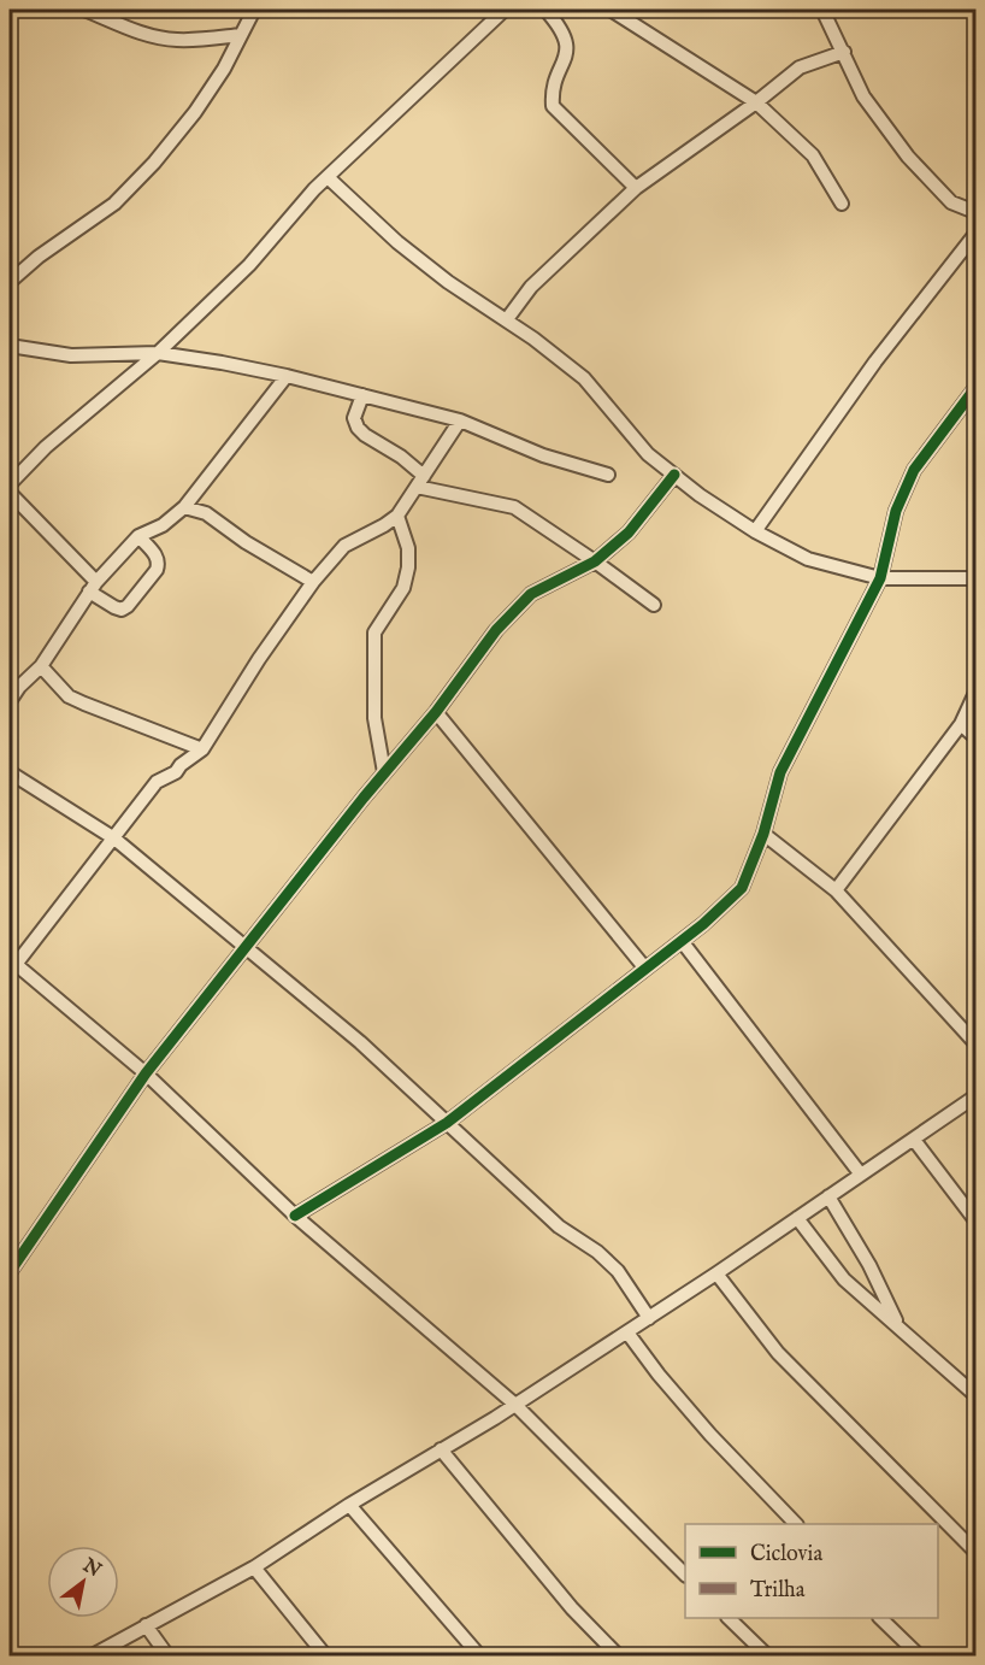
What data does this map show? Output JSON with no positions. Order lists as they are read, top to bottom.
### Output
{
  "legend": ["Ciclovia", "Trilha"],
  "north": "top right"
}
